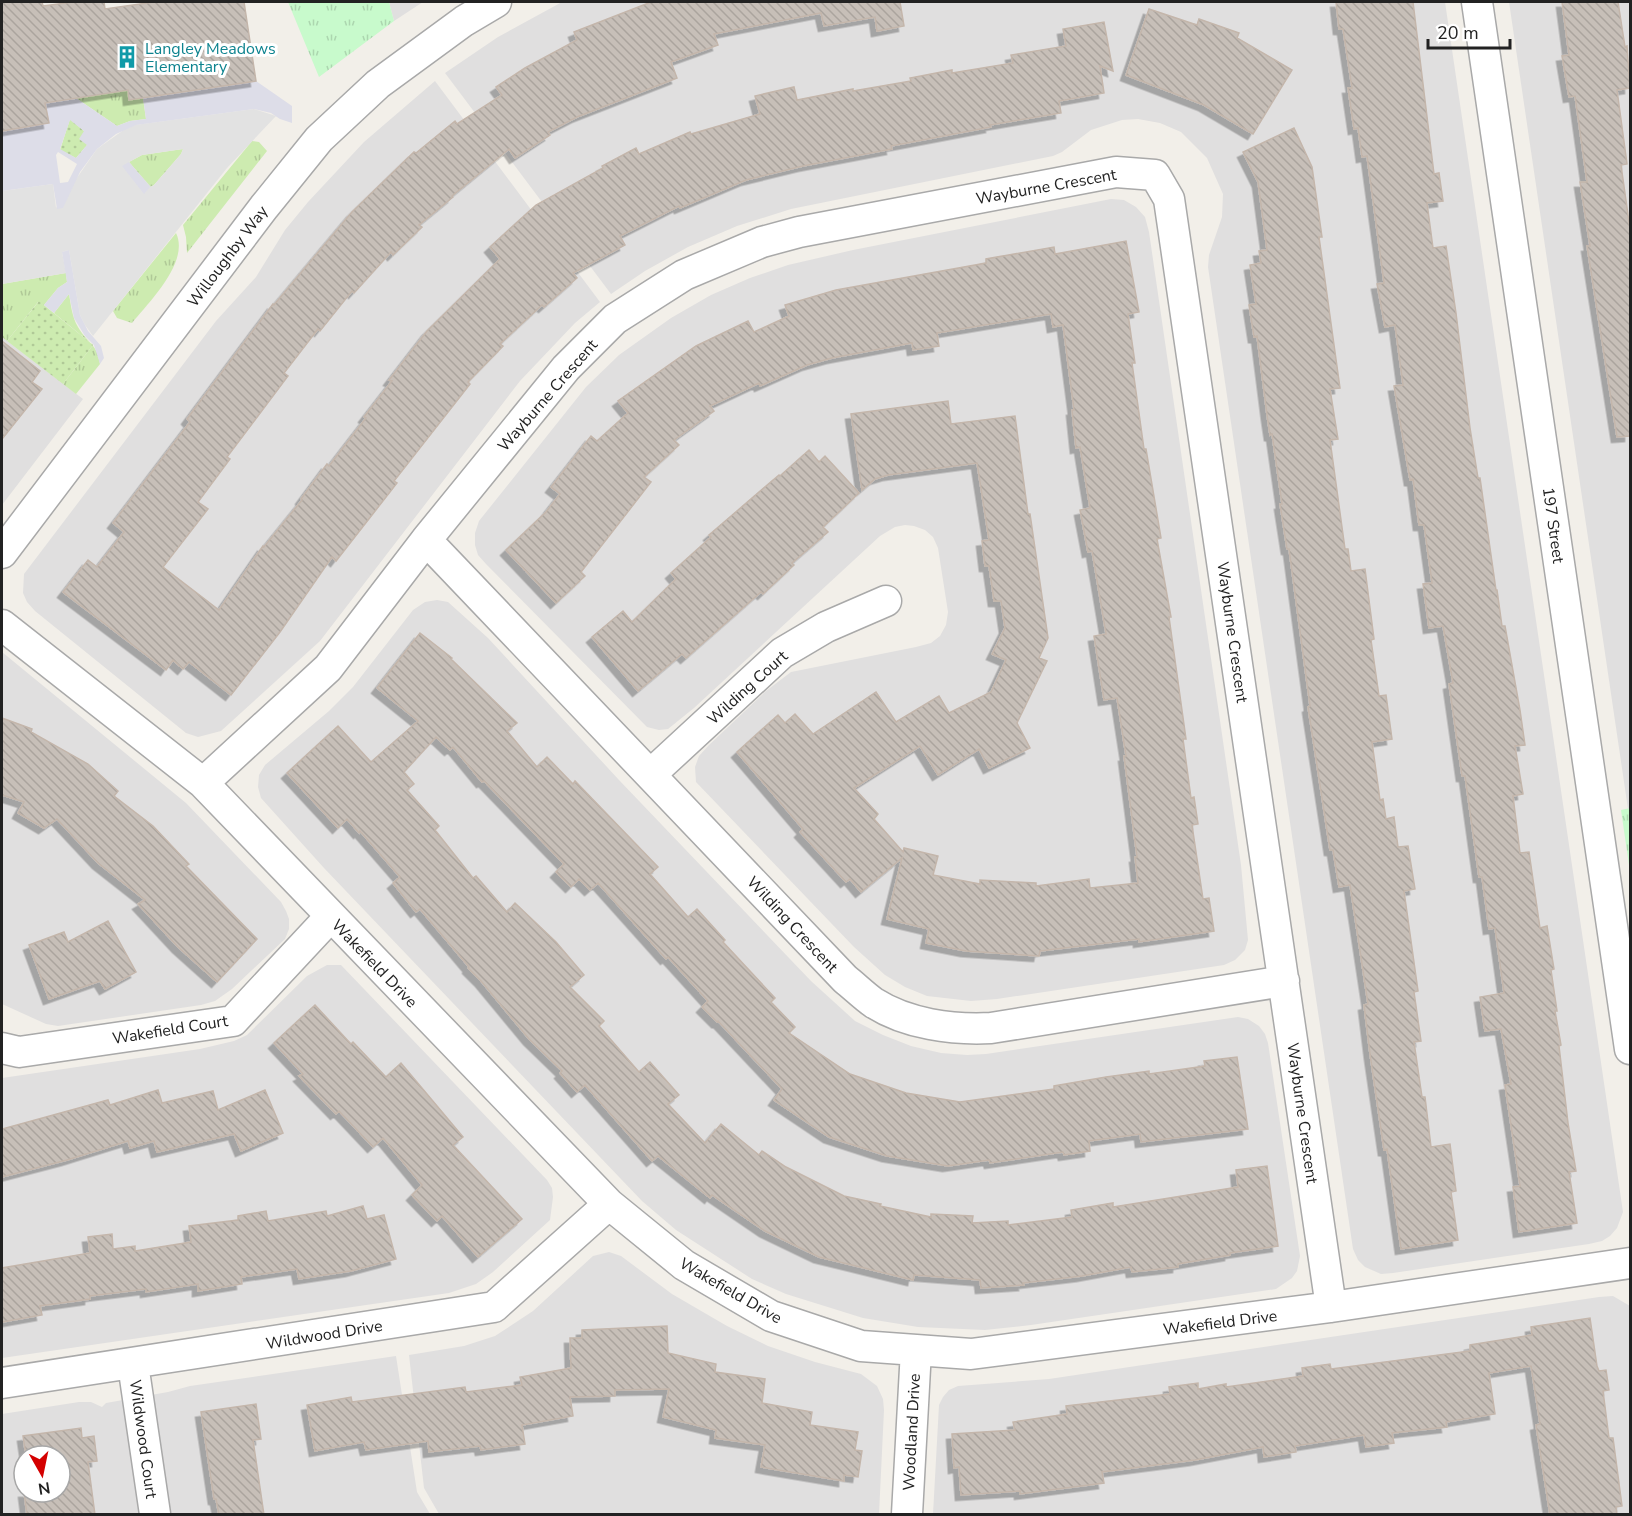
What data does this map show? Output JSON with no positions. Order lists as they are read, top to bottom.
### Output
{
  "streets": {
    "street": [
      "Wayburne Crescent",
      "Willoughby Way",
      "197 Street",
      "Wilding Court",
      "Wilding Crescent",
      "Wakefield Drive",
      "Wakefield Court",
      "Wildwood Drive",
      "Woodland Drive",
      "Wildwood Court"
    ]
  },
  "crossings": [
    ["Wayburne Crescent", "Wilding Crescent"],
    ["Wayburne Crescent", "Wakefield Drive"],
    ["Wilding Court", "Wilding Crescent"],
    ["Wakefield Drive", "Wakefield Court"],
    ["Wakefield Drive", "Wildwood Drive"],
    ["Wakefield Drive", "Woodland Drive"],
    ["Wildwood Drive", "Wildwood Court"]
  ],
  "places": {
    "building": ["Langley Meadows Elementary"]
  },
  "scale_bar": "20 m",
  "north": "bottom"
}
